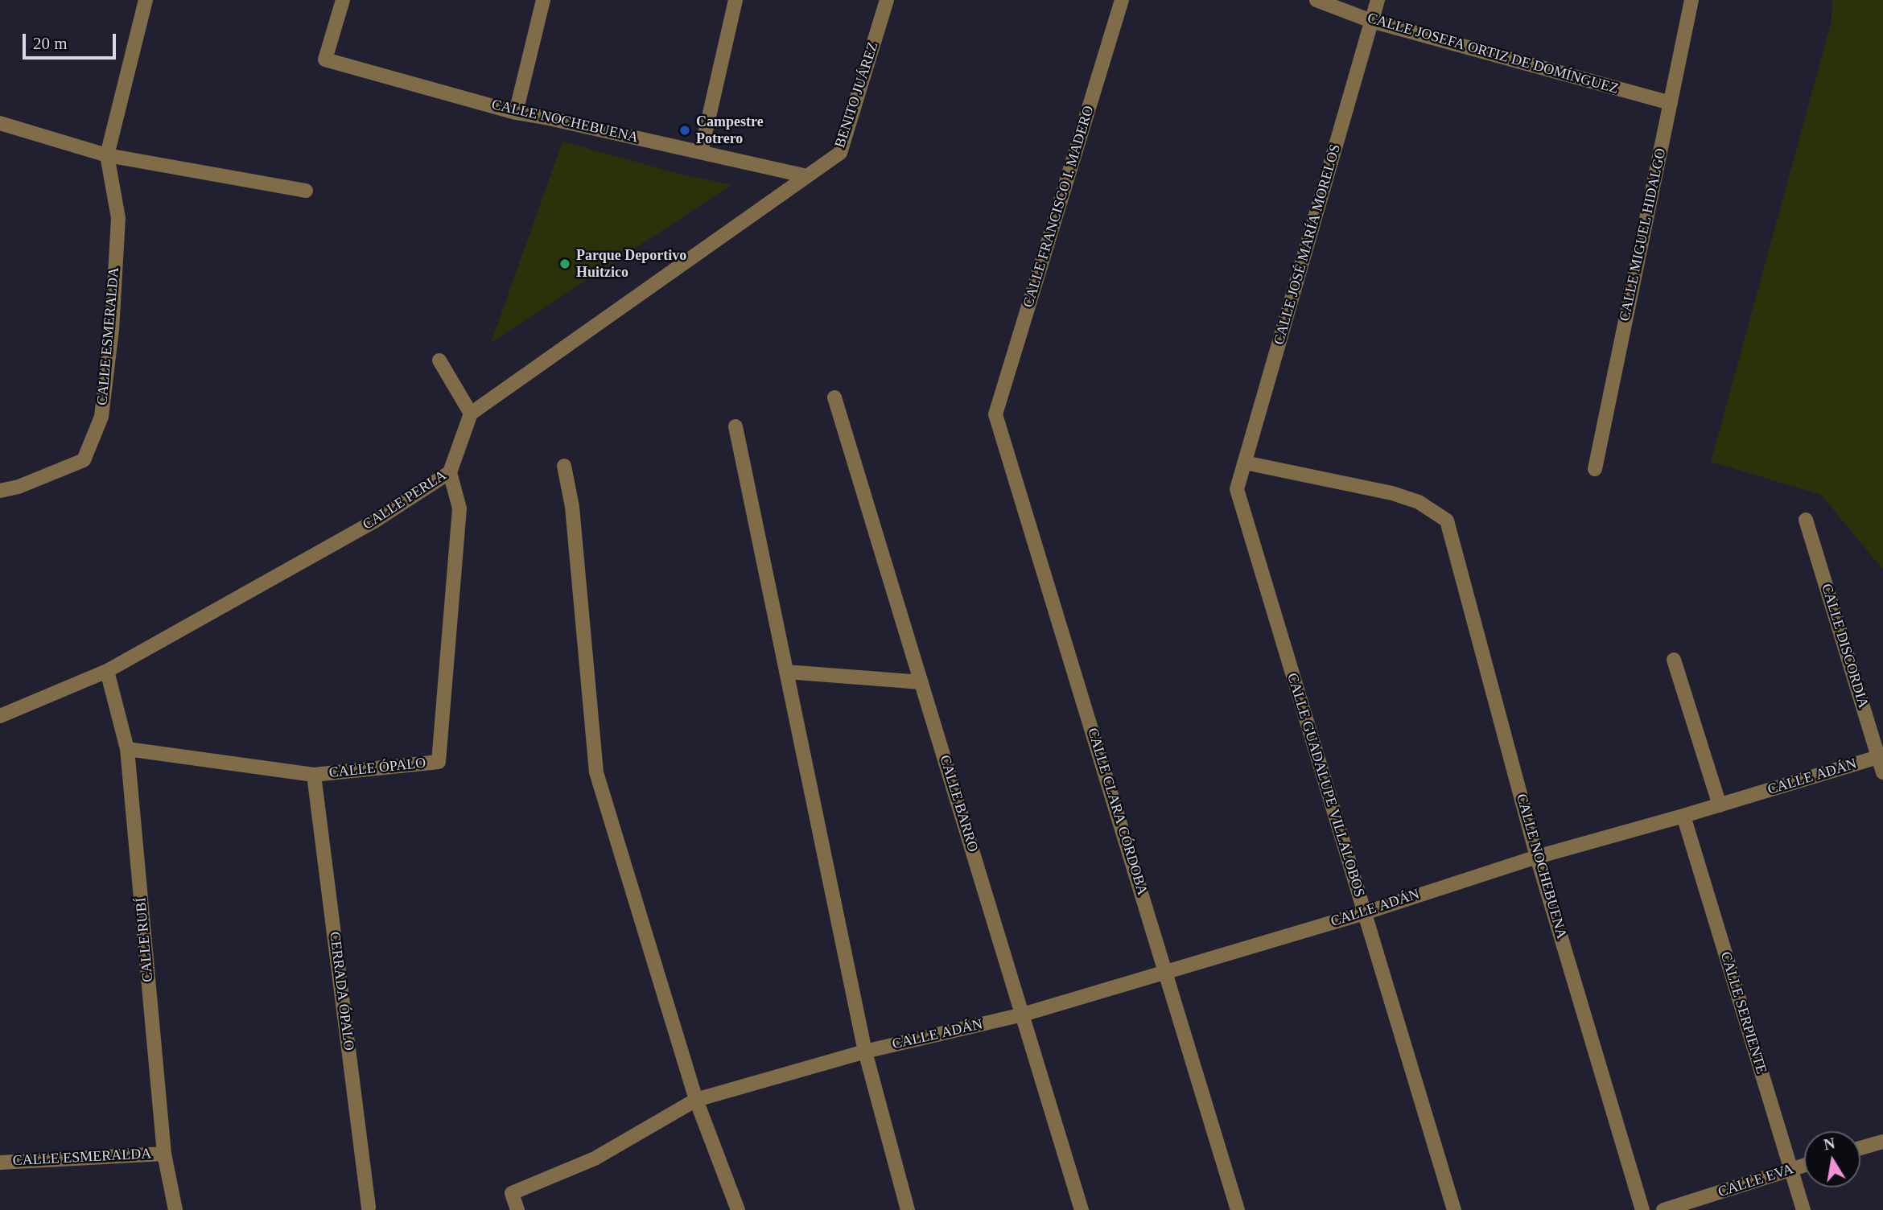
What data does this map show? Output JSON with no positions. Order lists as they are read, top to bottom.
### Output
{
  "streets": {
    "street": [
      "CALLE JOSEFA ORTIZ DE DOMÍNGUEZ",
      "BENITO JUÁREZ",
      "CALLE NOCHEBUENA",
      "CALLE FRANCISCO I. MADERO",
      "CALLE MIGUEL HIDALGO",
      "CALLE JOSÉ MARÍA MORELOS",
      "CALLE ESMERALDA",
      "CALLE PERLA",
      "CALLE DISCORDIA",
      "CALLE ÓPALO",
      "CALLE ADÁN",
      "CALLE GUADALUPE VILLALOBOS",
      "CALLE BARRO",
      "CALLE CLARA CÓRDOBA",
      "CALLE RUBÍ",
      "CERRADA ÓPALO",
      "CALLE SERPIENTE",
      "CALLE EVA"
    ]
  },
  "crossings": [
    ["CALLE JOSEFA ORTIZ DE DOMÍNGUEZ", "CALLE MIGUEL HIDALGO"],
    ["CALLE JOSEFA ORTIZ DE DOMÍNGUEZ", "CALLE JOSÉ MARÍA MORELOS"],
    ["BENITO JUÁREZ", "CALLE NOCHEBUENA"],
    ["CALLE NOCHEBUENA", "CALLE JOSÉ MARÍA MORELOS"],
    ["CALLE NOCHEBUENA", "CALLE ADÁN"],
    ["CALLE FRANCISCO I. MADERO", "CALLE CLARA CÓRDOBA"],
    ["CALLE JOSÉ MARÍA MORELOS", "CALLE GUADALUPE VILLALOBOS"],
    ["CALLE ESMERALDA", "CALLE RUBÍ"],
    ["CALLE PERLA", "CALLE ÓPALO"],
    ["CALLE PERLA", "CALLE RUBÍ"],
    ["CALLE DISCORDIA", "CALLE ADÁN"],
    ["CALLE ÓPALO", "CALLE RUBÍ"],
    ["CALLE ÓPALO", "CERRADA ÓPALO"],
    ["CALLE ADÁN", "CALLE GUADALUPE VILLALOBOS"],
    ["CALLE ADÁN", "CALLE BARRO"],
    ["CALLE ADÁN", "CALLE CLARA CÓRDOBA"],
    ["CALLE ADÁN", "CALLE SERPIENTE"],
    ["CALLE SERPIENTE", "CALLE EVA"]
  ],
  "places": ["Campestre Potrero", "Parque Deportivo Huitzico"],
  "scale_bar": "20 m",
  "north": "top"
}
